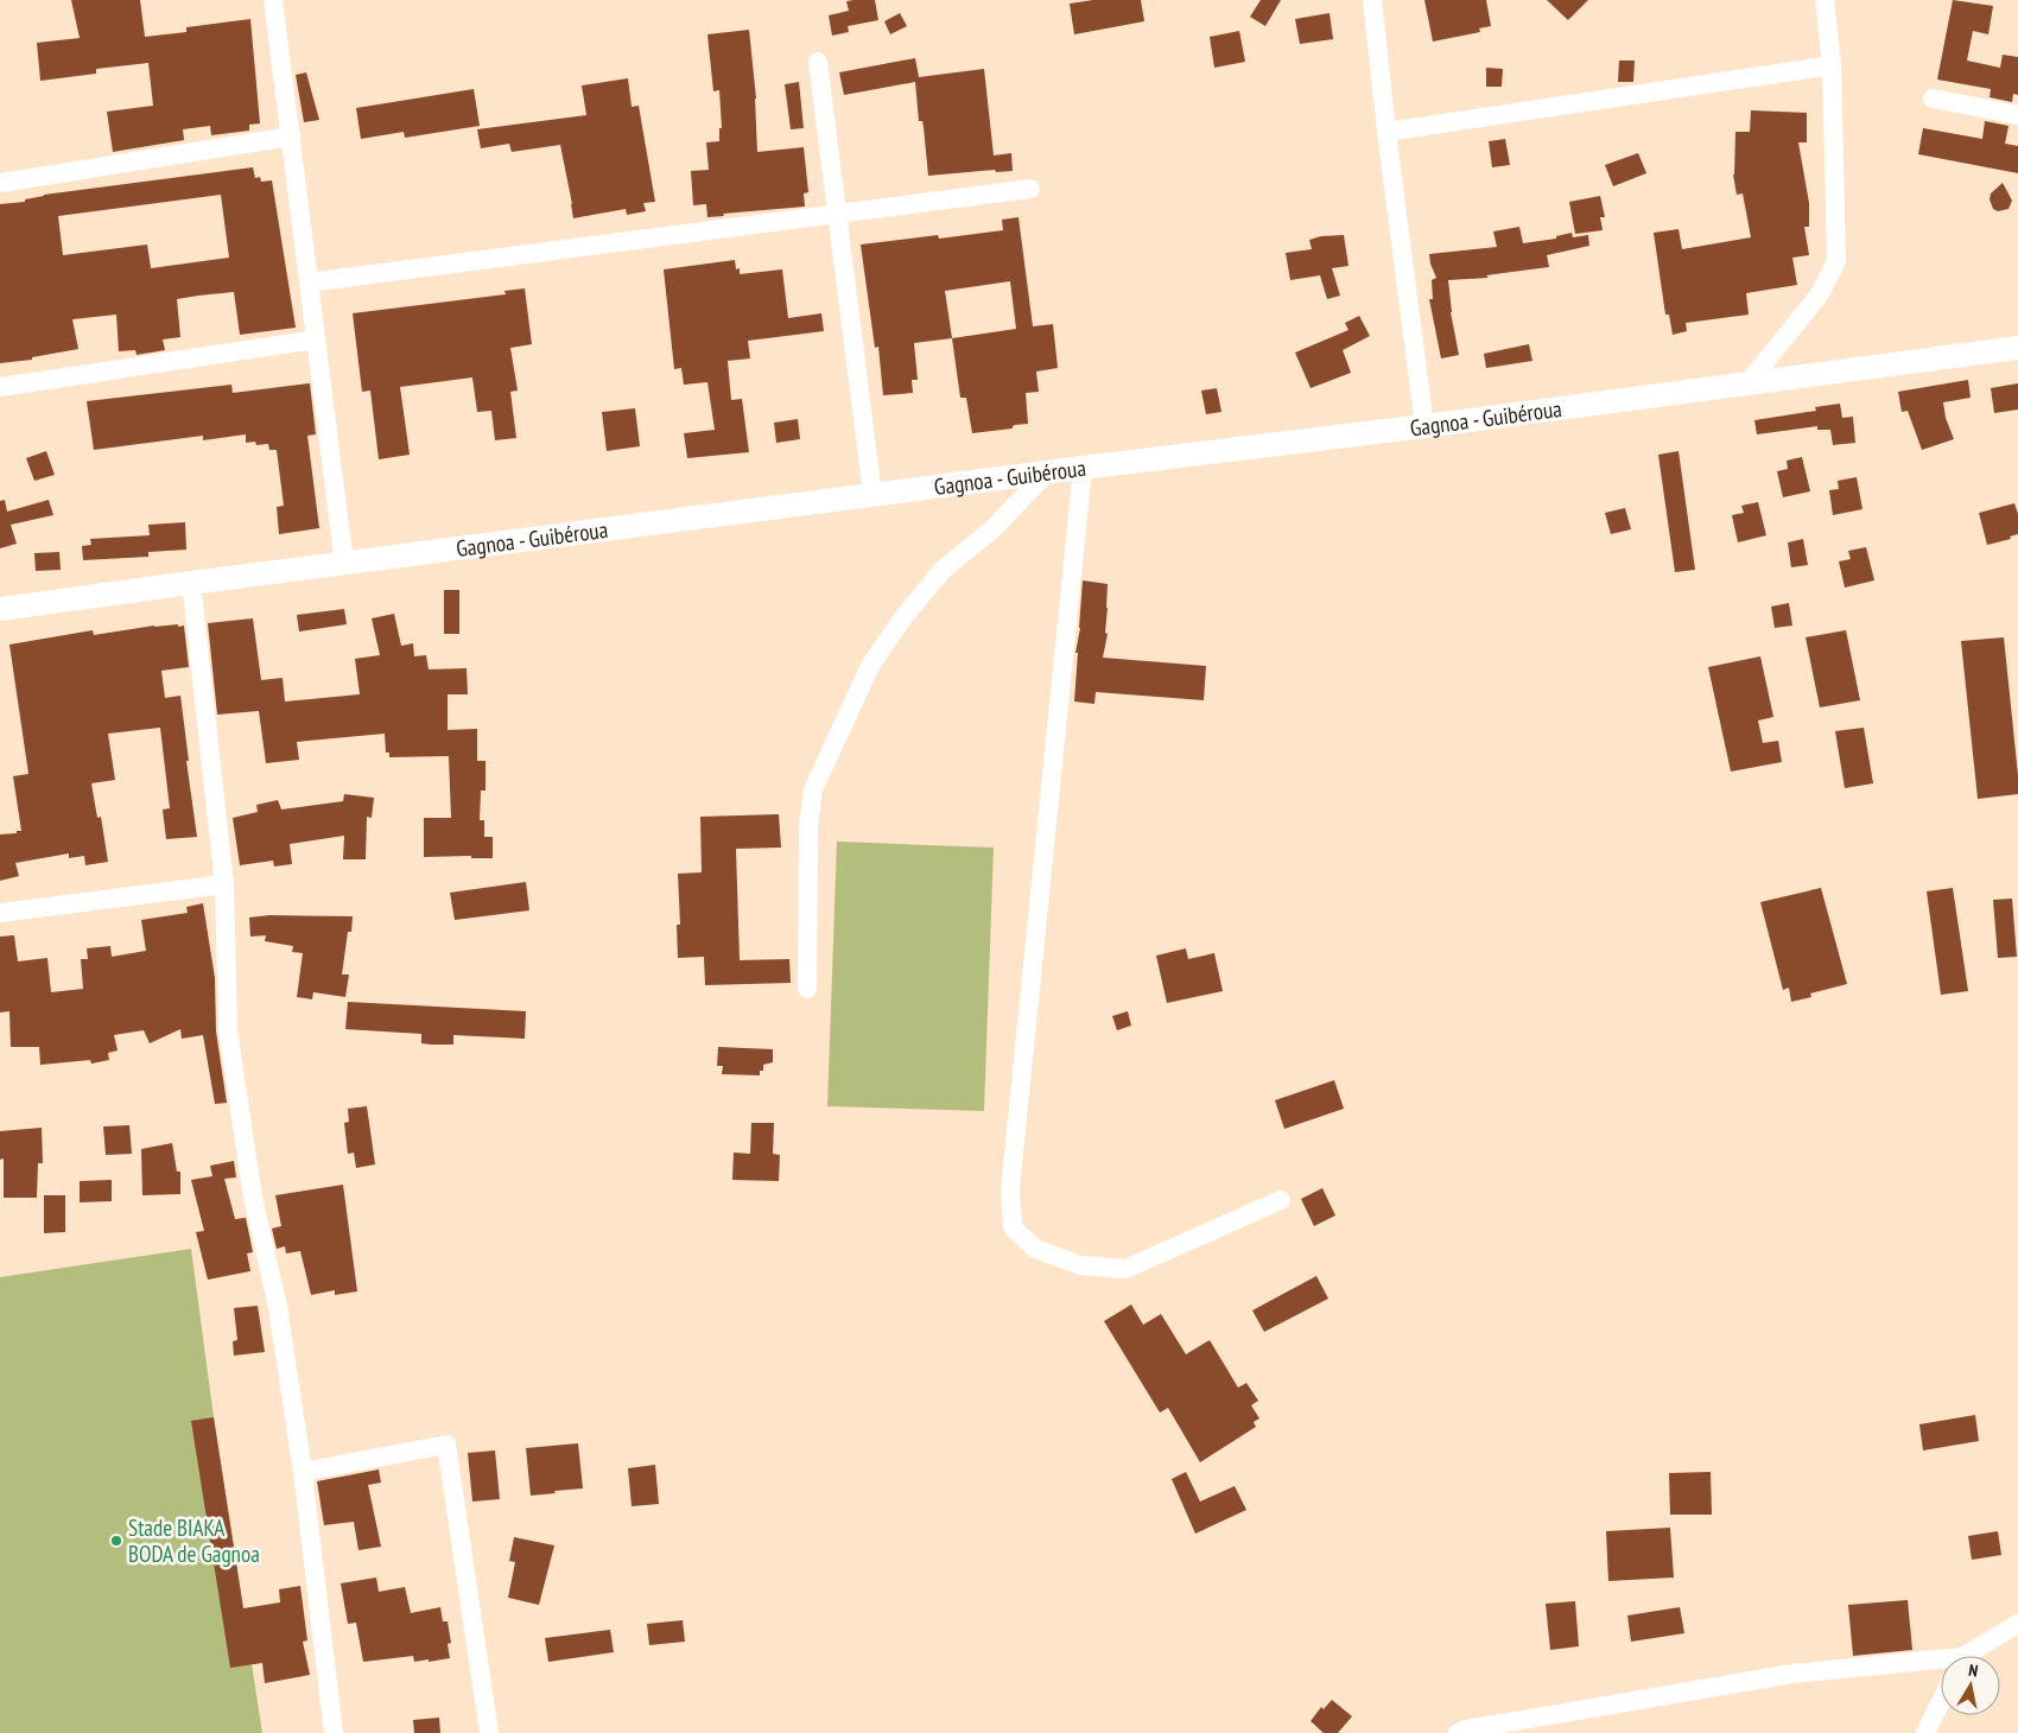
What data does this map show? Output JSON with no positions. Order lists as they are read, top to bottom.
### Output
{
  "streets": {
    "main road": ["Gagnoa - Guibéroua"]
  },
  "places": ["Stade BIAKA BODA de Gagnoa"],
  "north": "top"
}
